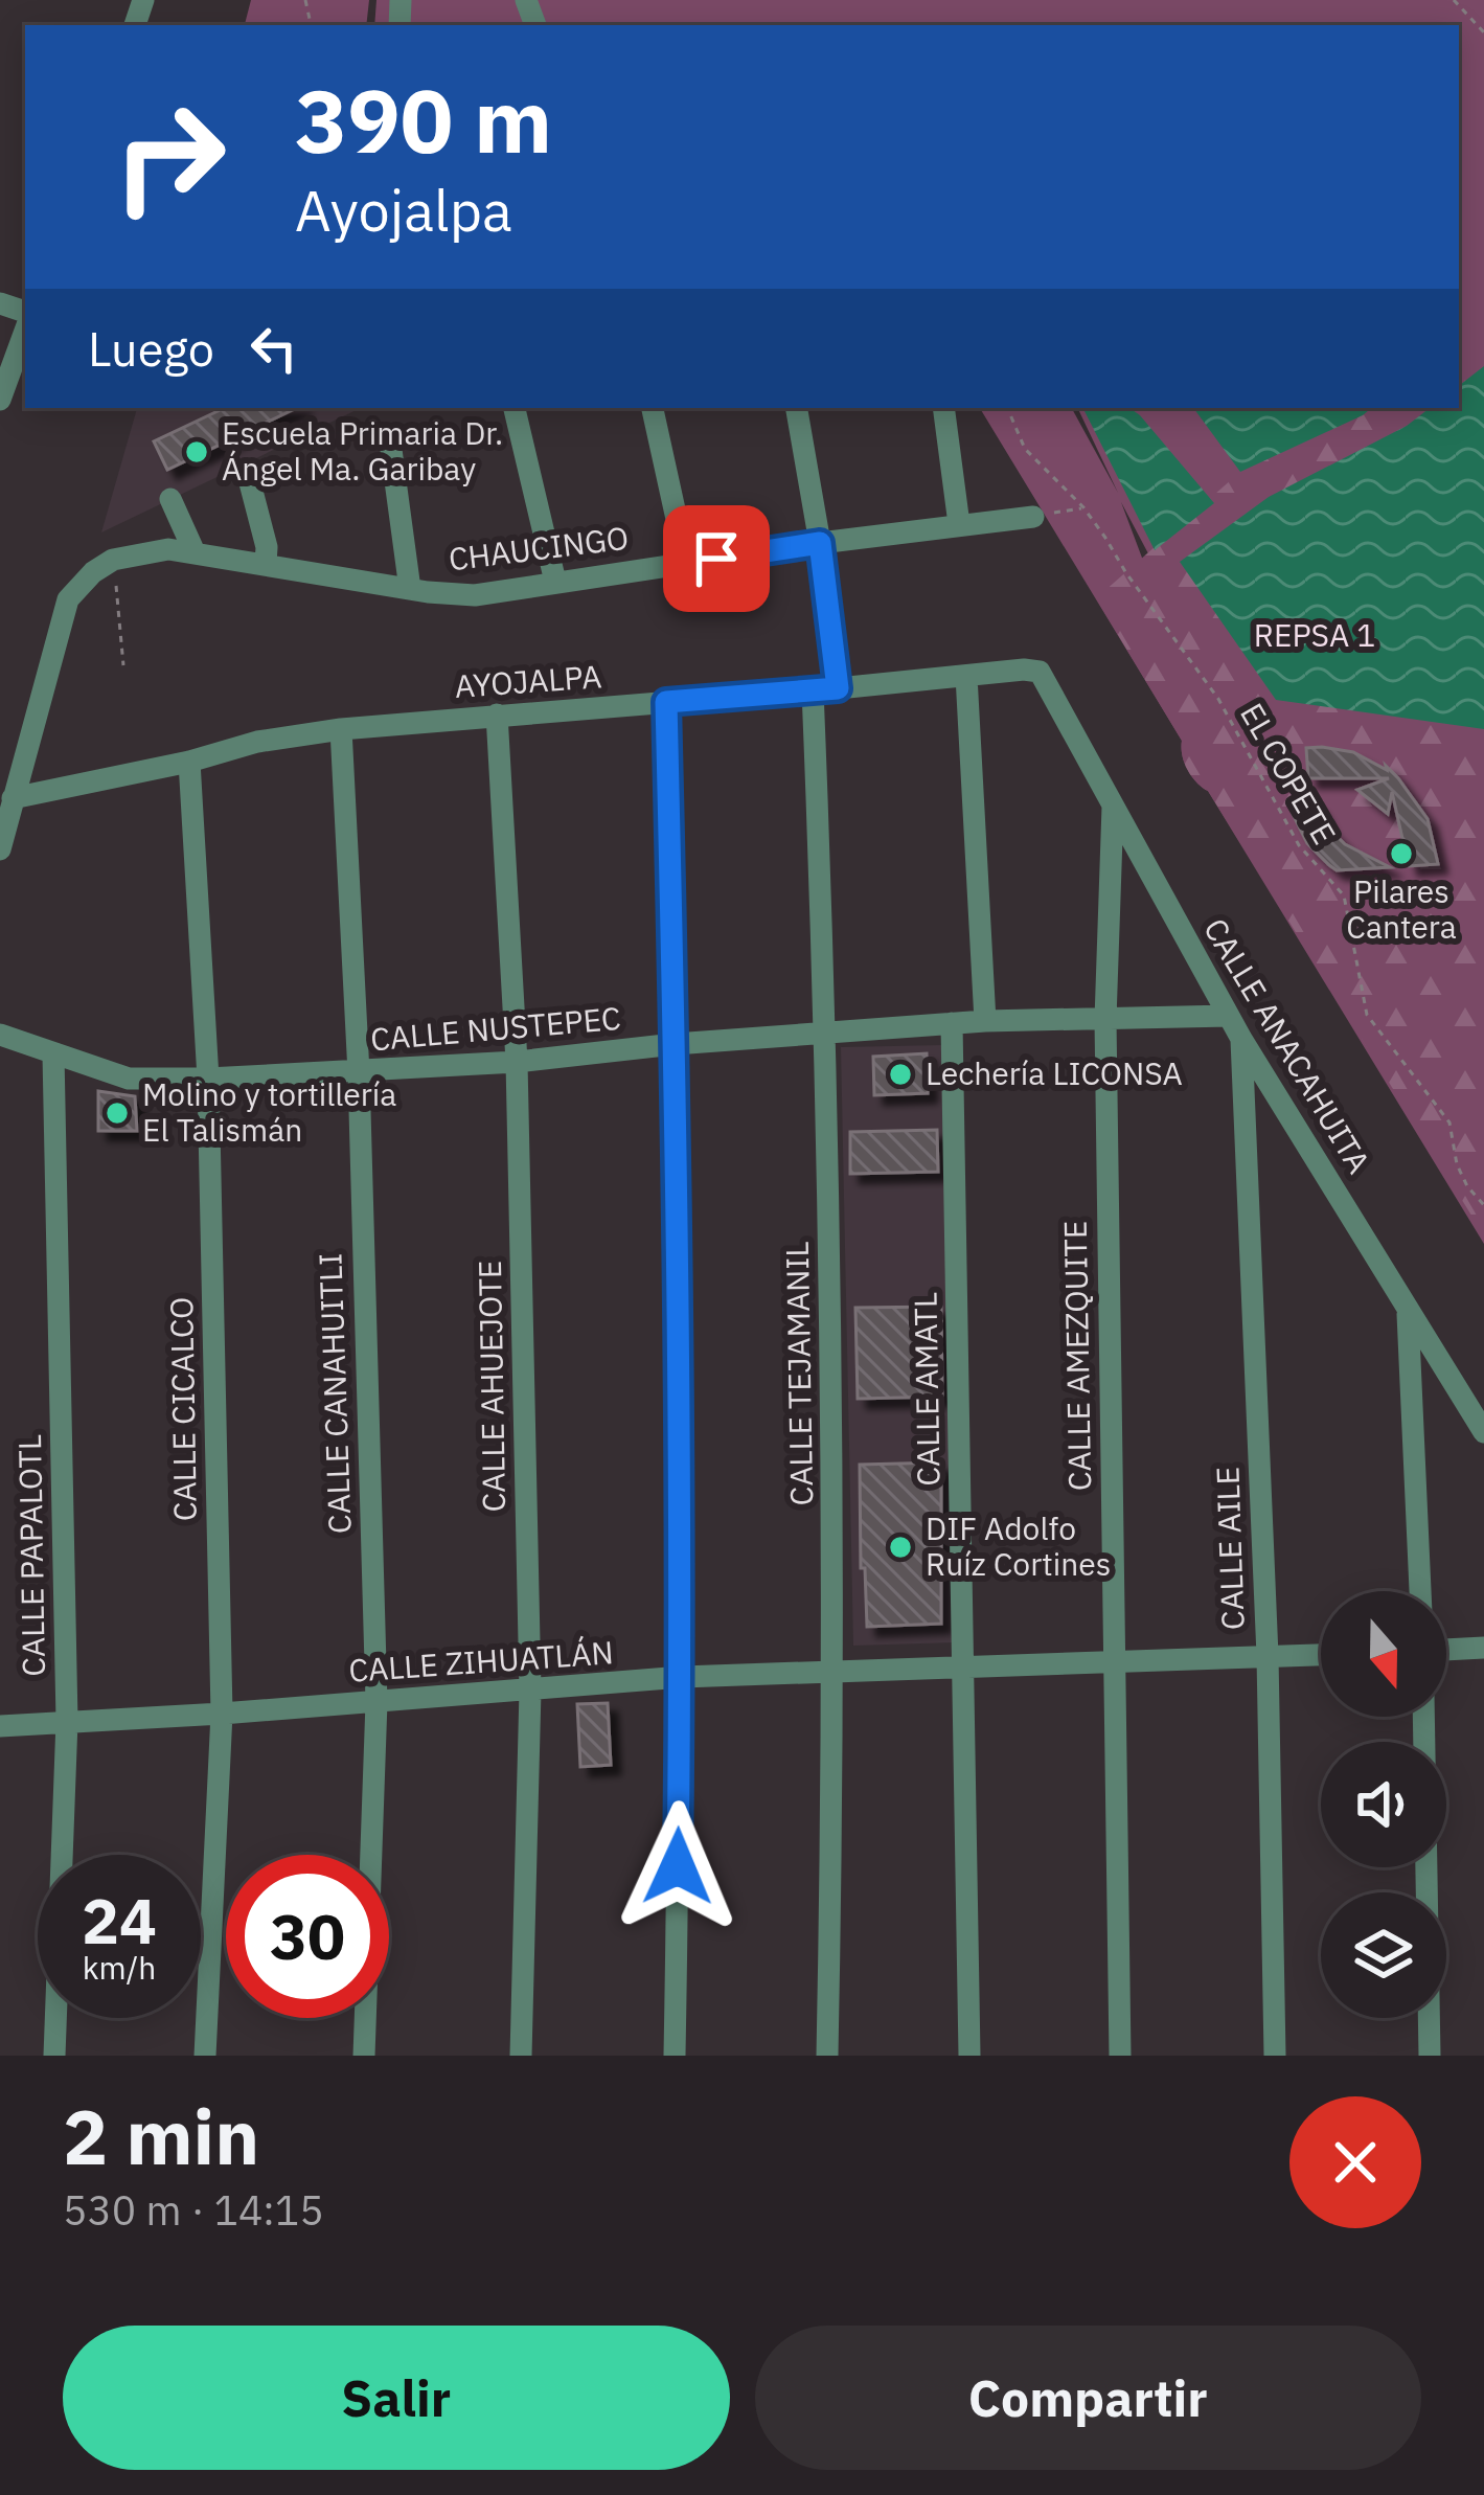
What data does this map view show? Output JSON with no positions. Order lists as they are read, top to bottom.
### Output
{
  "streets": {
    "street": [
      "CHAUCINGO",
      "AYOJALPA",
      "CALLE NUSTEPEC",
      "CALLE ANACAHUITA",
      "CALLE AMEZQUITE",
      "CALLE TEJAMANIL",
      "CALLE AHUEJOTE",
      "CALLE AMATL",
      "CALLE CANAHUITLI",
      "CALLE CICALCO",
      "CALLE AILE",
      "CALLE PAPALOTL",
      "CALLE ZIHUATLÁN"
    ],
    "path": ["EL COPETE"]
  },
  "crossings": [
    ["AYOJALPA", "CALLE ANACAHUITA"],
    ["AYOJALPA", "CALLE TEJAMANIL"],
    ["AYOJALPA", "CALLE AHUEJOTE"],
    ["AYOJALPA", "CALLE CANAHUITLI"],
    ["AYOJALPA", "CALLE CICALCO"],
    ["CALLE NUSTEPEC", "CALLE ANACAHUITA"],
    ["CALLE NUSTEPEC", "CALLE AMEZQUITE"],
    ["CALLE NUSTEPEC", "CALLE TEJAMANIL"],
    ["CALLE NUSTEPEC", "CALLE AHUEJOTE"],
    ["CALLE NUSTEPEC", "CALLE AMATL"],
    ["CALLE NUSTEPEC", "CALLE CANAHUITLI"],
    ["CALLE NUSTEPEC", "CALLE CICALCO"],
    ["CALLE NUSTEPEC", "CALLE PAPALOTL"],
    ["CALLE ANACAHUITA", "CALLE AMEZQUITE"],
    ["CALLE ANACAHUITA", "CALLE AILE"],
    ["CALLE AMEZQUITE", "CALLE ZIHUATLÁN"],
    ["CALLE TEJAMANIL", "CALLE ZIHUATLÁN"],
    ["CALLE AHUEJOTE", "CALLE ZIHUATLÁN"],
    ["CALLE AMATL", "CALLE ZIHUATLÁN"],
    ["CALLE CANAHUITLI", "CALLE ZIHUATLÁN"],
    ["CALLE CICALCO", "CALLE ZIHUATLÁN"],
    ["CALLE AILE", "CALLE ZIHUATLÁN"],
    ["CALLE PAPALOTL", "CALLE ZIHUATLÁN"]
  ],
  "parks": ["REPSA 1"],
  "places": [
    "Escuela Primaria Dr. Ángel Ma. Garibay",
    "Pilares Cantera",
    "Lechería LICONSA",
    "Molino y tortillería El Talismán",
    "DIF Adolfo Ruíz Cortines"
  ],
  "north": "bottom",
  "page": {
    "turn": ["390 m", "Ayojalpa"],
    "then": "Luego",
    "speed": "24 km/h",
    "limit": "30",
    "heading": ["2 min", "530 m · 14:15"],
    "buttons": ["Salir", "Compartir"]
  }
}
